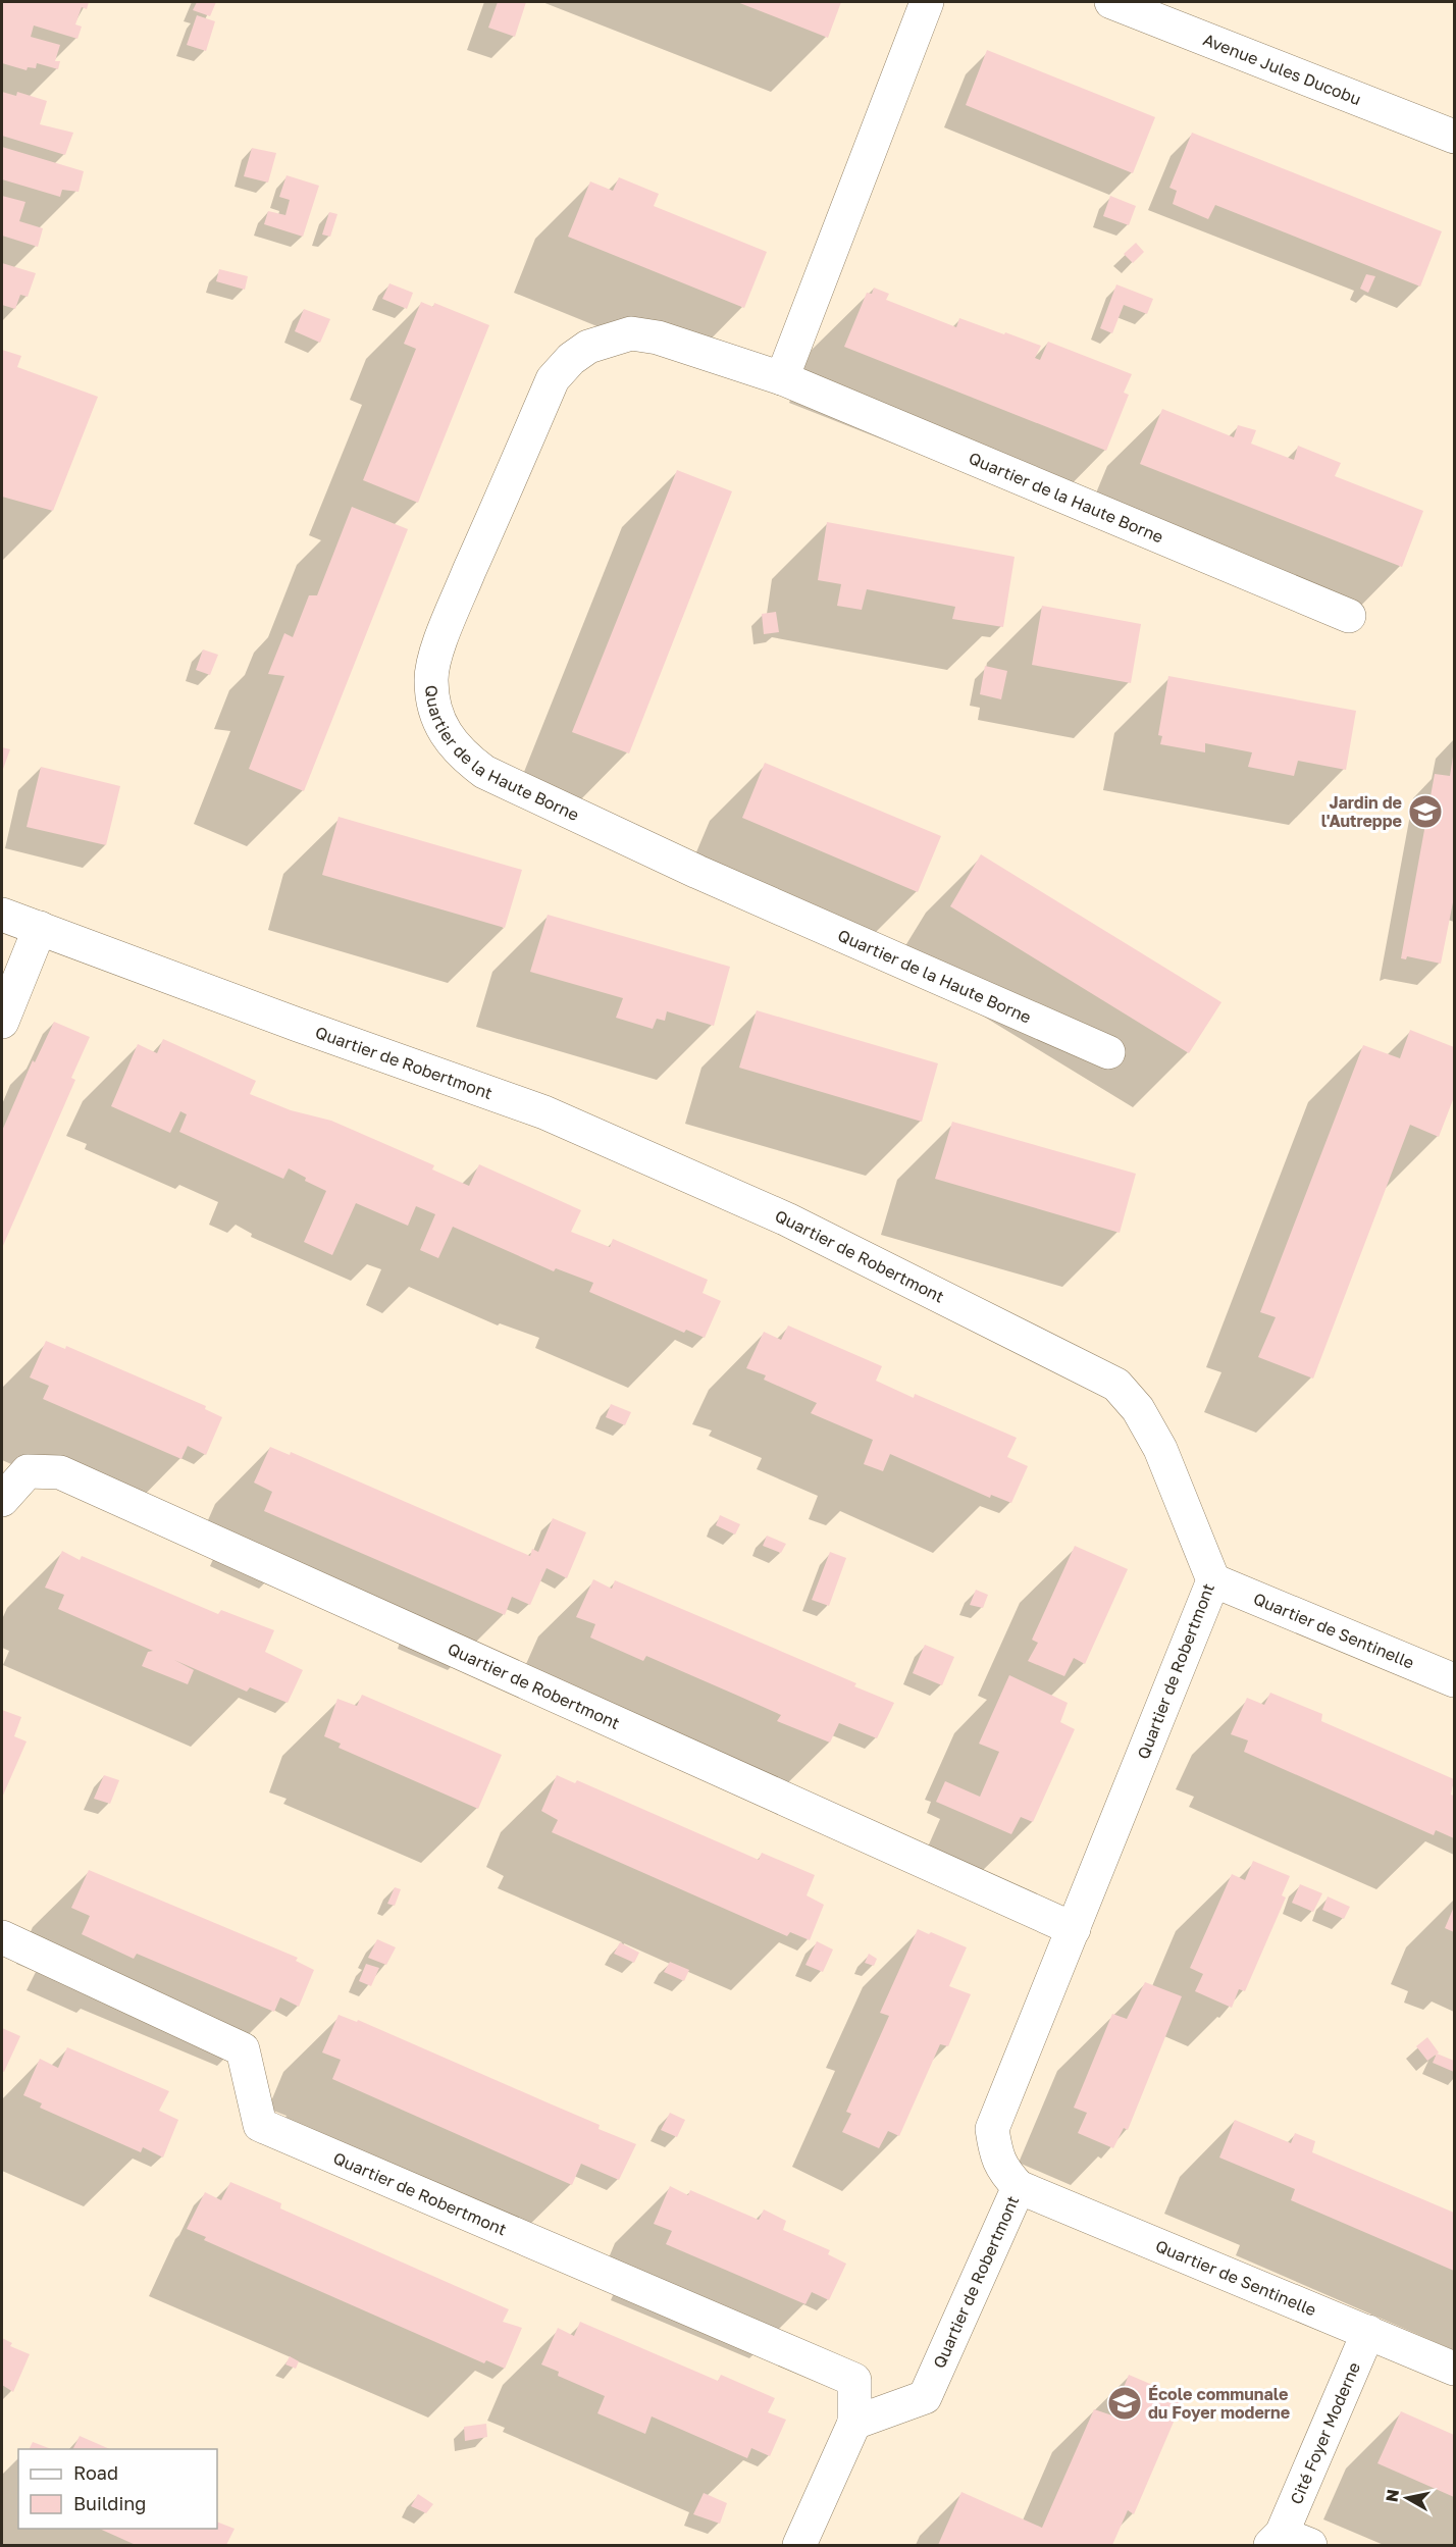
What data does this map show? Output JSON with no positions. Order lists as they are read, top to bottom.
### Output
{
  "streets": {
    "street": [
      "Avenue Jules Ducobu",
      "Quartier de la Haute Borne",
      "Quartier de Robertmont",
      "Quartier de Sentinelle",
      "Cité Foyer Moderne"
    ]
  },
  "crossings": [
    ["Quartier de Robertmont", "Quartier de Sentinelle"],
    ["Quartier de Sentinelle", "Cité Foyer Moderne"]
  ],
  "places": {
    "school or university": ["Jardin de l'Autreppe", "École communale du Foyer moderne"]
  },
  "legend": ["Road", "Building"],
  "north": "left"
}
